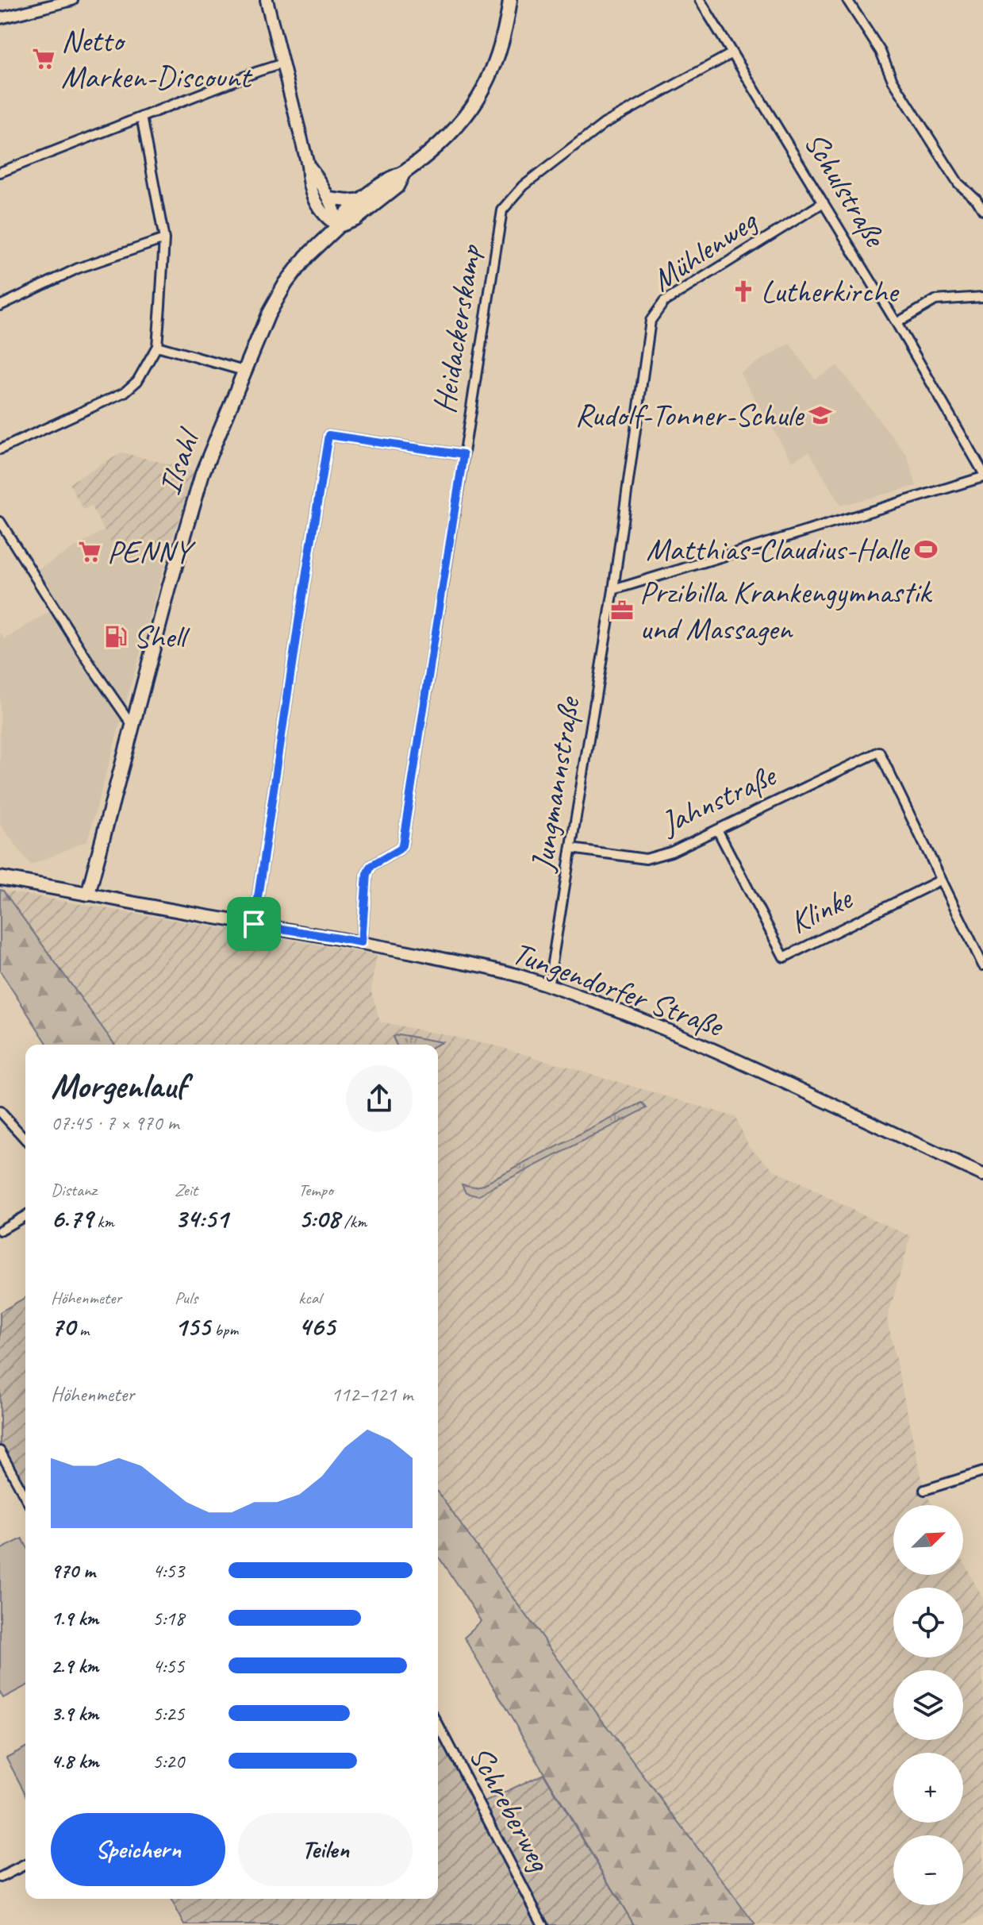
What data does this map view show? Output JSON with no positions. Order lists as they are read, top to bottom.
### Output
{
  "streets": {
    "main road": ["Ilsahl", "Tungendorfer Straße"],
    "street": [
      "Schulstraße",
      "Mühlenweg",
      "Heidackerskamp",
      "Jungmannstraße",
      "Jahnstraße",
      "Klinke",
      "Schreberweg"
    ]
  },
  "crossings": [
    ["Schulstraße", "Mühlenweg"],
    ["Schulstraße", "Heidackerskamp"],
    ["Mühlenweg", "Jungmannstraße"],
    ["Heidackerskamp", "Tungendorfer Straße"],
    ["Ilsahl", "Tungendorfer Straße"],
    ["Jungmannstraße", "Jahnstraße"],
    ["Jungmannstraße", "Tungendorfer Straße"],
    ["Jahnstraße", "Klinke"]
  ],
  "places": {
    "supermarket": ["Netto Marken-Discount", "PENNY"],
    "church": ["Lutherkirche"],
    "school or university": ["Rudolf-Tonner-Schule"],
    "sports": ["Matthias-Claudius-Halle"],
    "office": ["Przibilla Krankengymnastik und Massagen"],
    "fuel station": ["Shell"]
  },
  "north": "top right",
  "page": {
    "heading": ["Morgenlauf", "07:45 · 7 × 970 m"],
    "stats": [
      ["Distanz", "6.79 km"],
      ["Zeit", "34:51"],
      ["Tempo", "5:08 /km"],
      ["Höhenmeter", "70 m"],
      ["Puls", "155 bpm"],
      ["kcal", "465"]
    ],
    "chart": ["Höhenmeter", "112–121 m"],
    "map_buttons": ["+", "−"],
    "list": [
      {
        "name": "970 m",
        "note": "4:53"
      },
      {
        "name": "1.9 km",
        "note": "5:18"
      },
      {
        "name": "2.9 km",
        "note": "4:55"
      },
      {
        "name": "3.9 km",
        "note": "5:25"
      },
      {
        "name": "4.8 km",
        "note": "5:20"
      }
    ],
    "buttons": ["Speichern", "Teilen"]
  }
}
